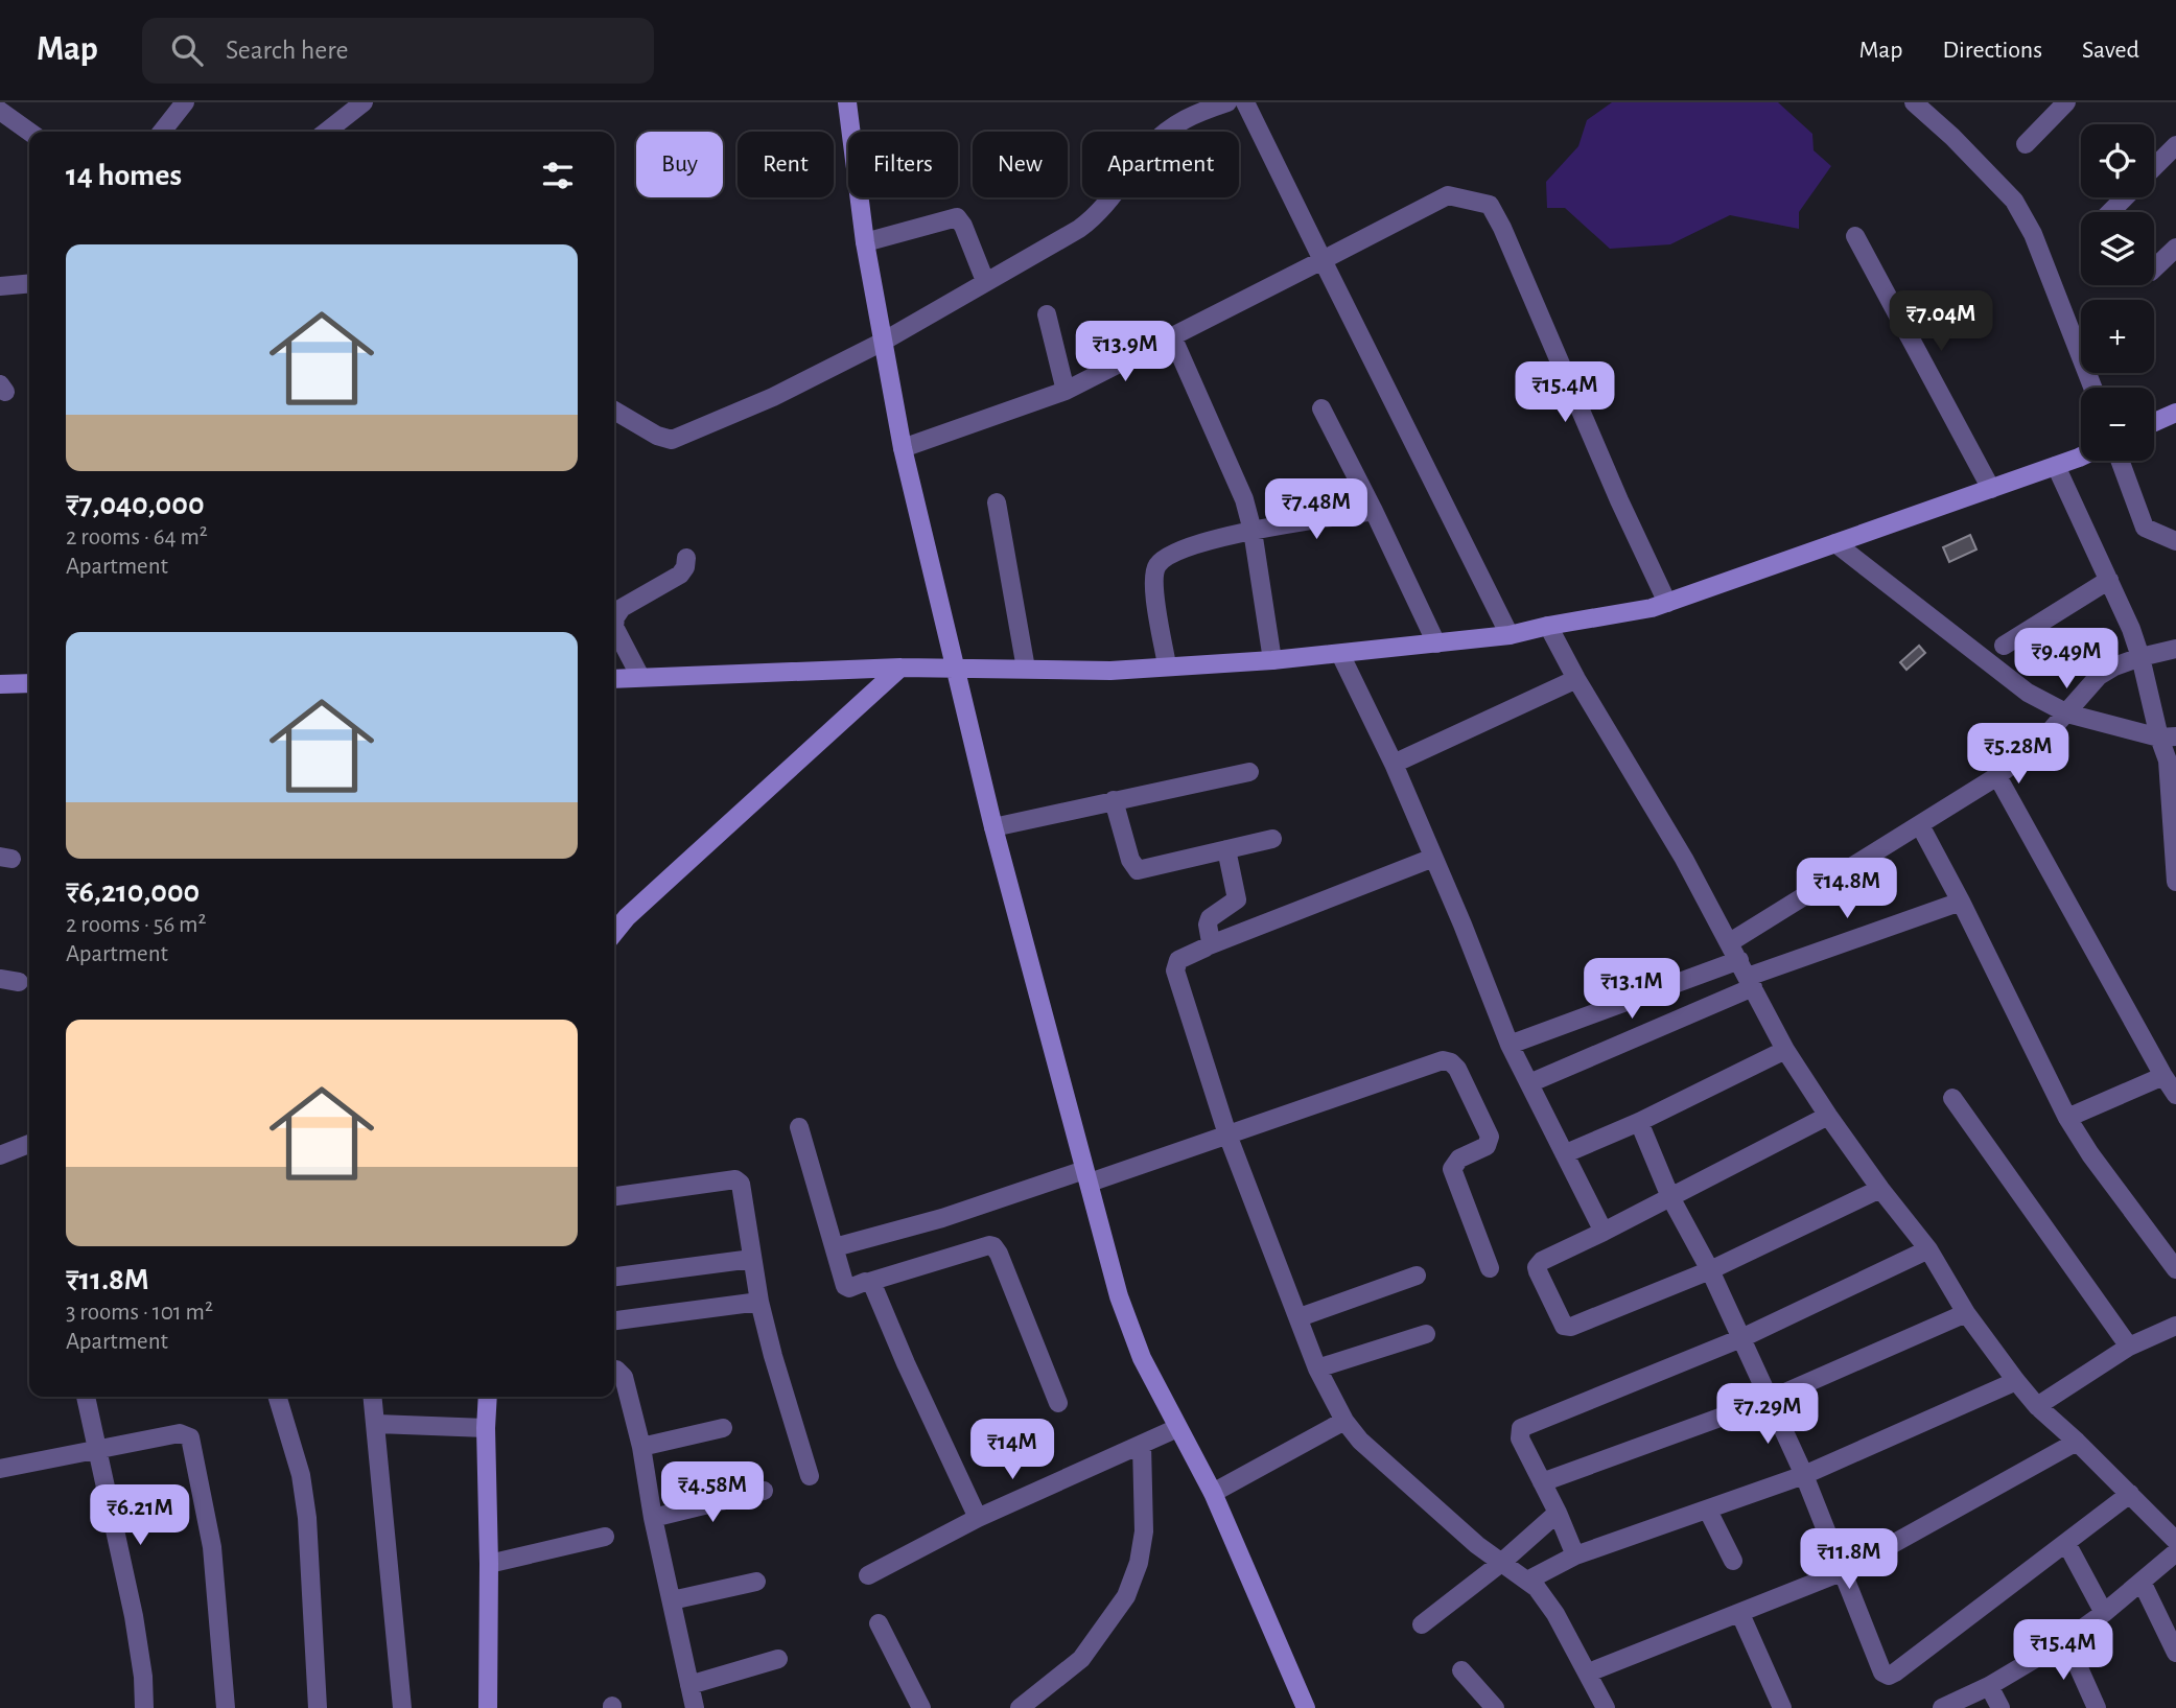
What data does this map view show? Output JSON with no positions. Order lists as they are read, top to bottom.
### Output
{
  "page": {
    "header": "Map",
    "search": "Search here",
    "nav": ["Map", "Directions", "Saved"],
    "map_buttons": ["+", "−"],
    "chip": [
      "Buy",
      "Rent",
      "Filters",
      "New",
      "Apartment"
    ],
    "heading": "14 homes",
    "list": [
      {
        "name": "₹7,040,000",
        "note": "2 rooms · 64 m² · Apartment"
      },
      {
        "name": "₹6,210,000",
        "note": "2 rooms · 56 m² · Apartment"
      },
      {
        "name": "₹11.8M",
        "note": "3 rooms · 101 m² · Apartment"
      }
    ],
    "price": [
      "₹7.04M",
      "₹13.9M",
      "₹15.4M",
      "₹7.48M",
      "₹9.49M",
      "₹5.28M",
      "₹14.8M",
      "₹13.1M",
      "₹7.29M",
      "₹14M",
      "₹4.58M",
      "₹6.21M",
      "₹11.8M",
      "₹15.4M"
    ]
  }
}
